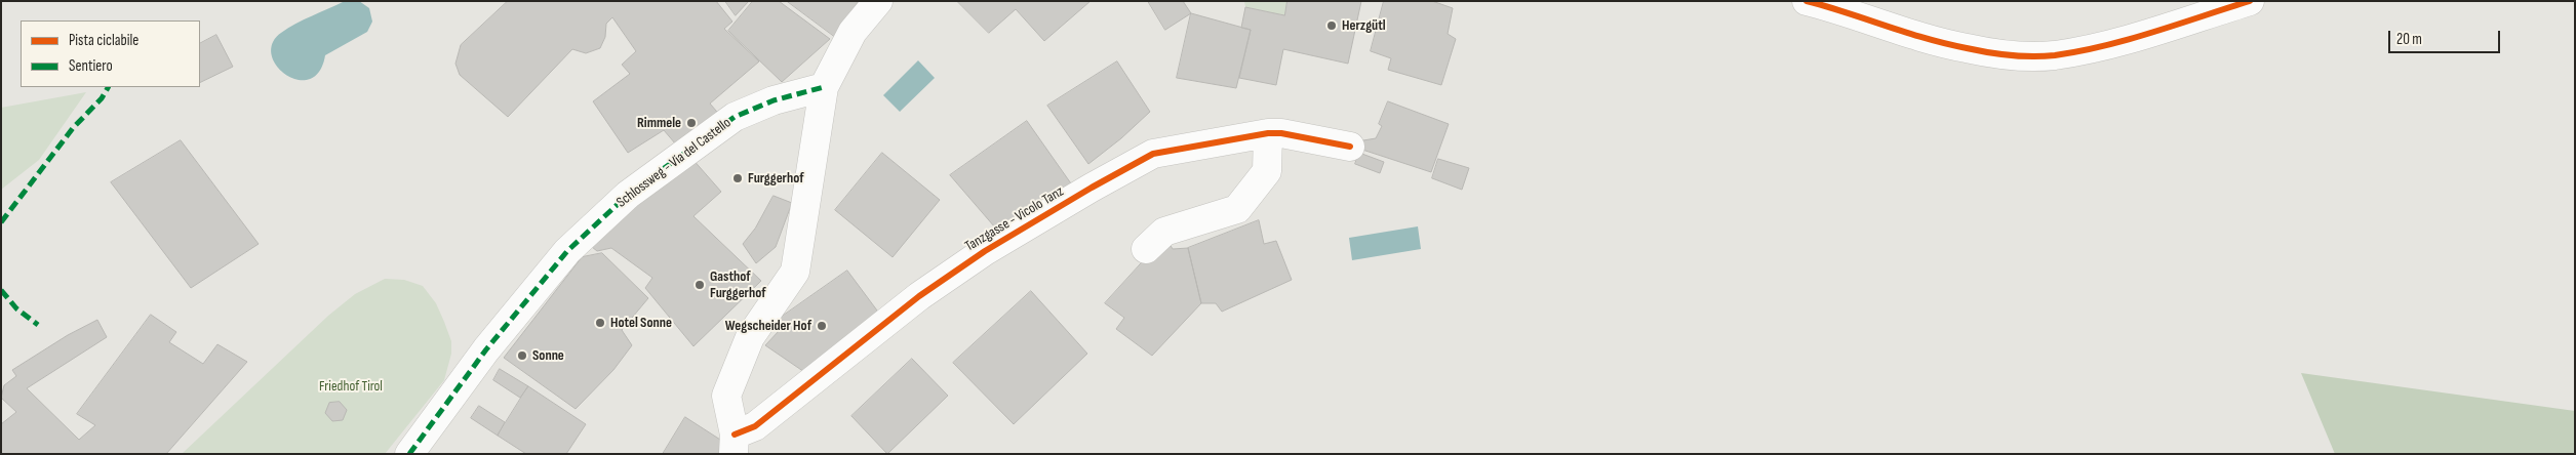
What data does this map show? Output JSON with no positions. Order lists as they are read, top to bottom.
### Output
{
  "streets": {
    "street": ["Schlossweg - Via del Castello", "Tanzgasse - Vicolo Tanz"]
  },
  "crossings": [
    ["Schlossweg - Via del Castello", "Tanzgasse - Vicolo Tanz"]
  ],
  "parks": ["Friedhof Tirol"],
  "places": [
    "Herzgütl",
    "Rimmele",
    "Furggerhof",
    "Gasthof Furggerhof",
    "Hotel Sonne",
    "Wegscheider Hof",
    "Sonne"
  ],
  "legend": ["Pista ciclabile", "Sentiero"],
  "scale_bar": "20 m"
}
